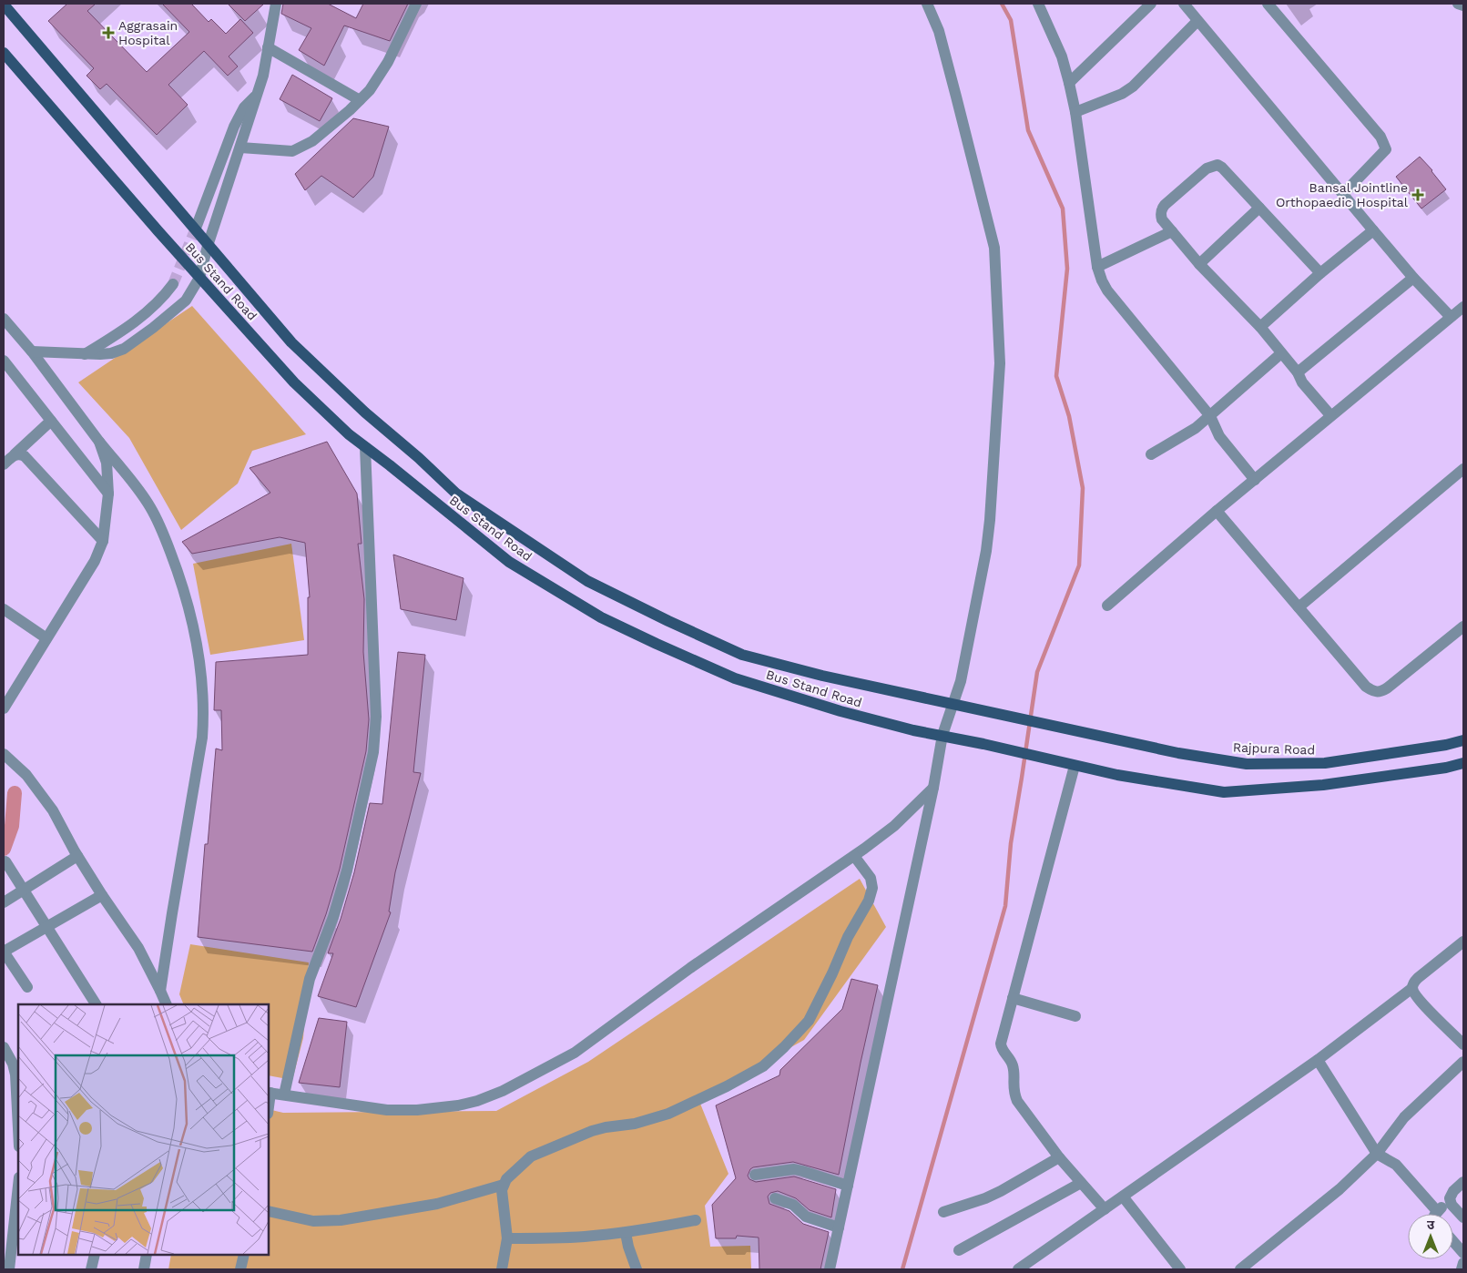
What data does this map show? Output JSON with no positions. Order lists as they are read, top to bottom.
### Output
{
  "streets": {
    "main road": ["Bus Stand Road", "Rajpura Road"]
  },
  "crossings": [
    ["Bus Stand Road", "Rajpura Road"]
  ],
  "places": {
    "health": ["Aggrasain Hospital", "Bansal Jointline Orthopaedic Hospital"]
  },
  "north": "top"
}
